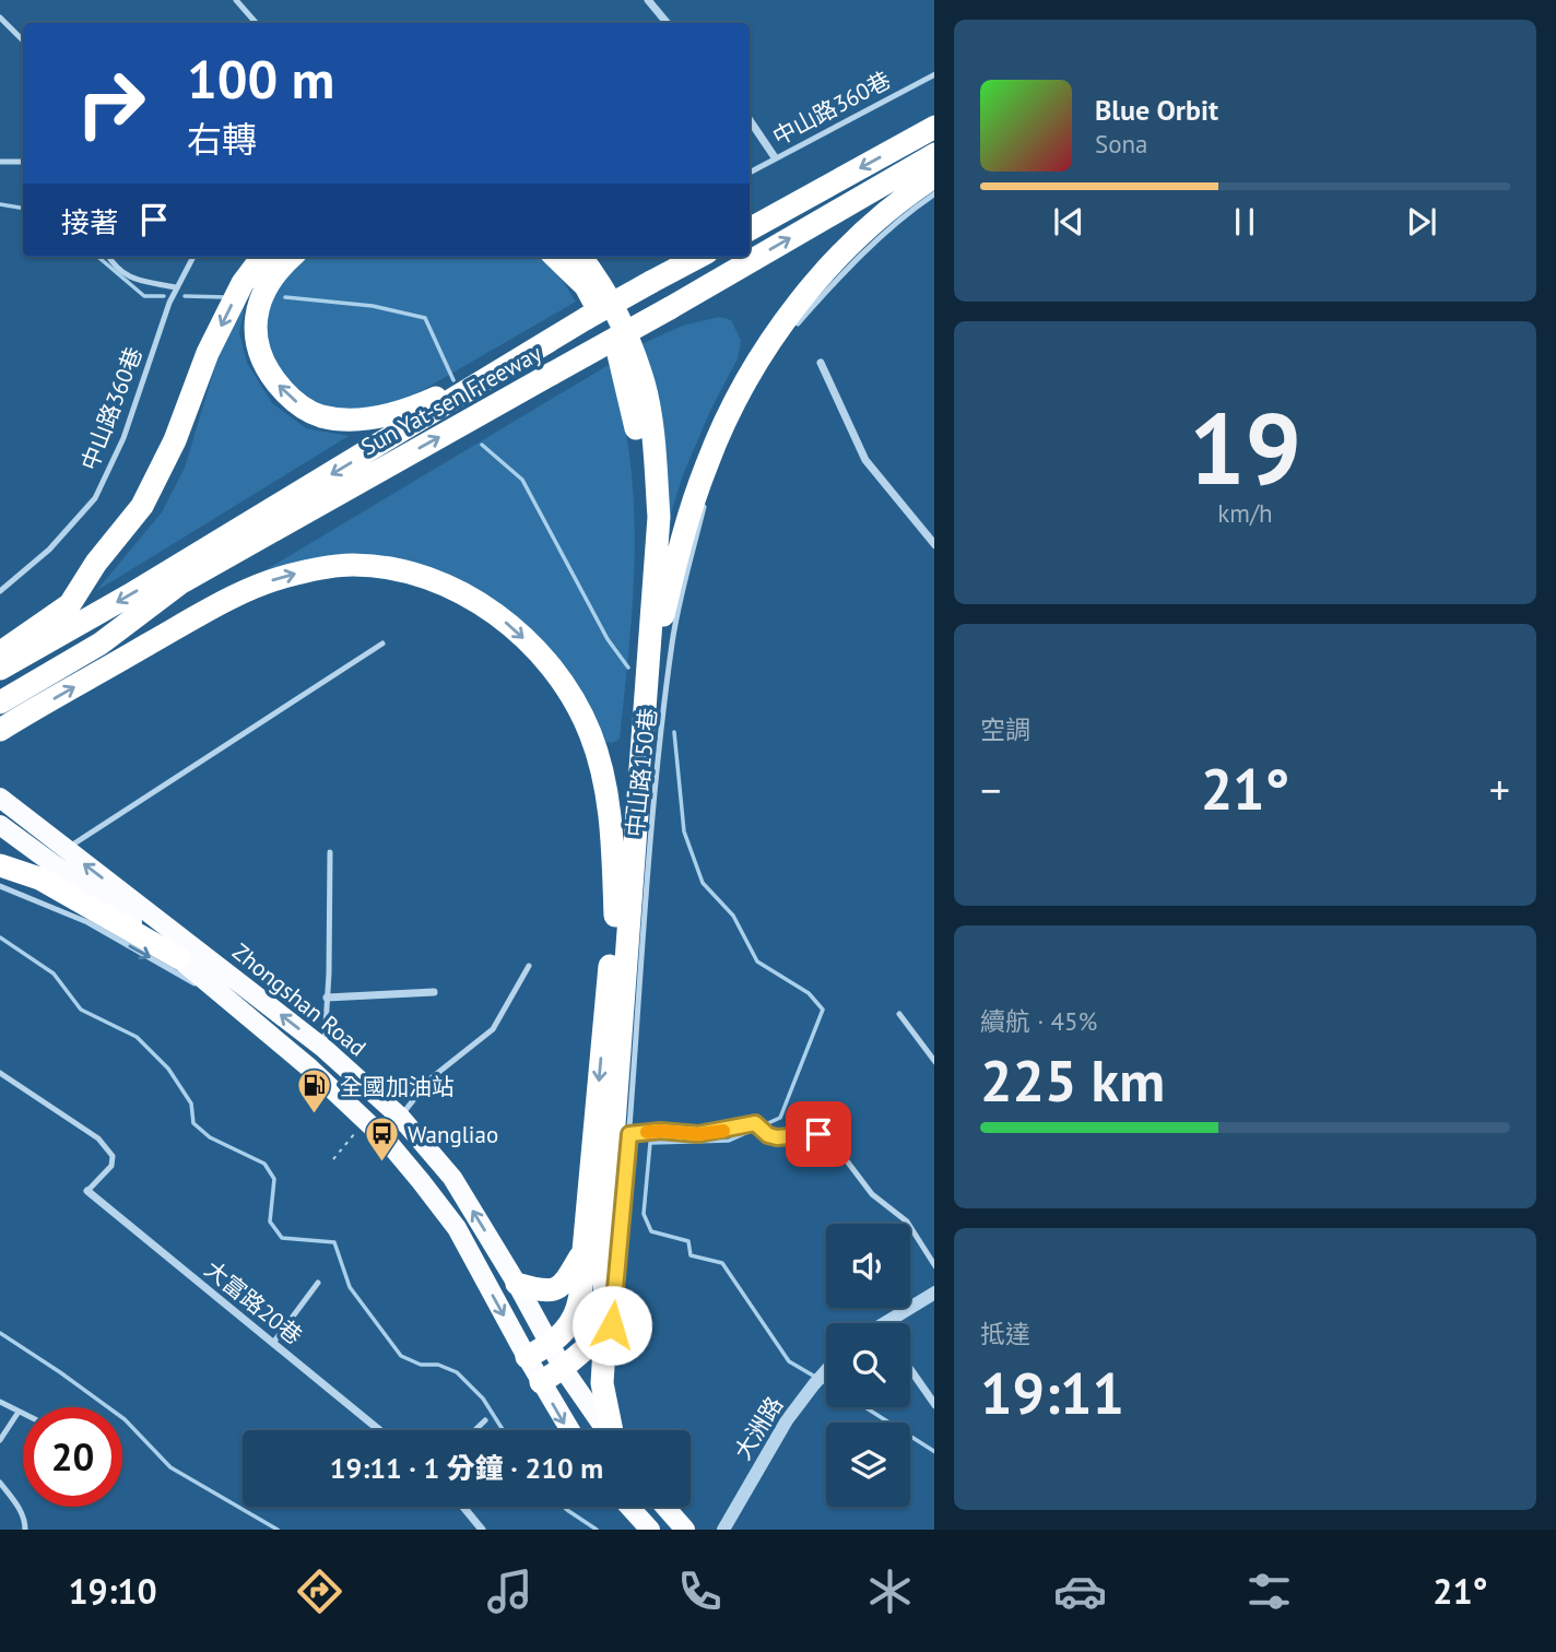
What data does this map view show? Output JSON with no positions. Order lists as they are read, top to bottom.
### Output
{
  "streets": {
    "highway": ["Sun Yat-sen Freeway"],
    "main road": ["Zhongshan Road"],
    "street": ["大富路20巷", "大洲路"],
    "lane": ["中山路360巷", "中山路150巷"]
  },
  "places": {
    "fuel station": ["全國加油站"],
    "bus stop": ["Wangliao"]
  },
  "page": {
    "turn": ["100 m", "右轉"],
    "song": ["Blue Orbit", "Sona"],
    "then": "接著",
    "tile": [
      ["19", "km/h"],
      "空調",
      ["續航 · 45%", "225 km"],
      ["抵達", "19:11"]
    ],
    "heat": ["−", "21°", "+"],
    "limit": "20",
    "trip": "19:11 · 1 分鐘 · 210 m",
    "tabs": ["19:10", "21°"]
  }
}
